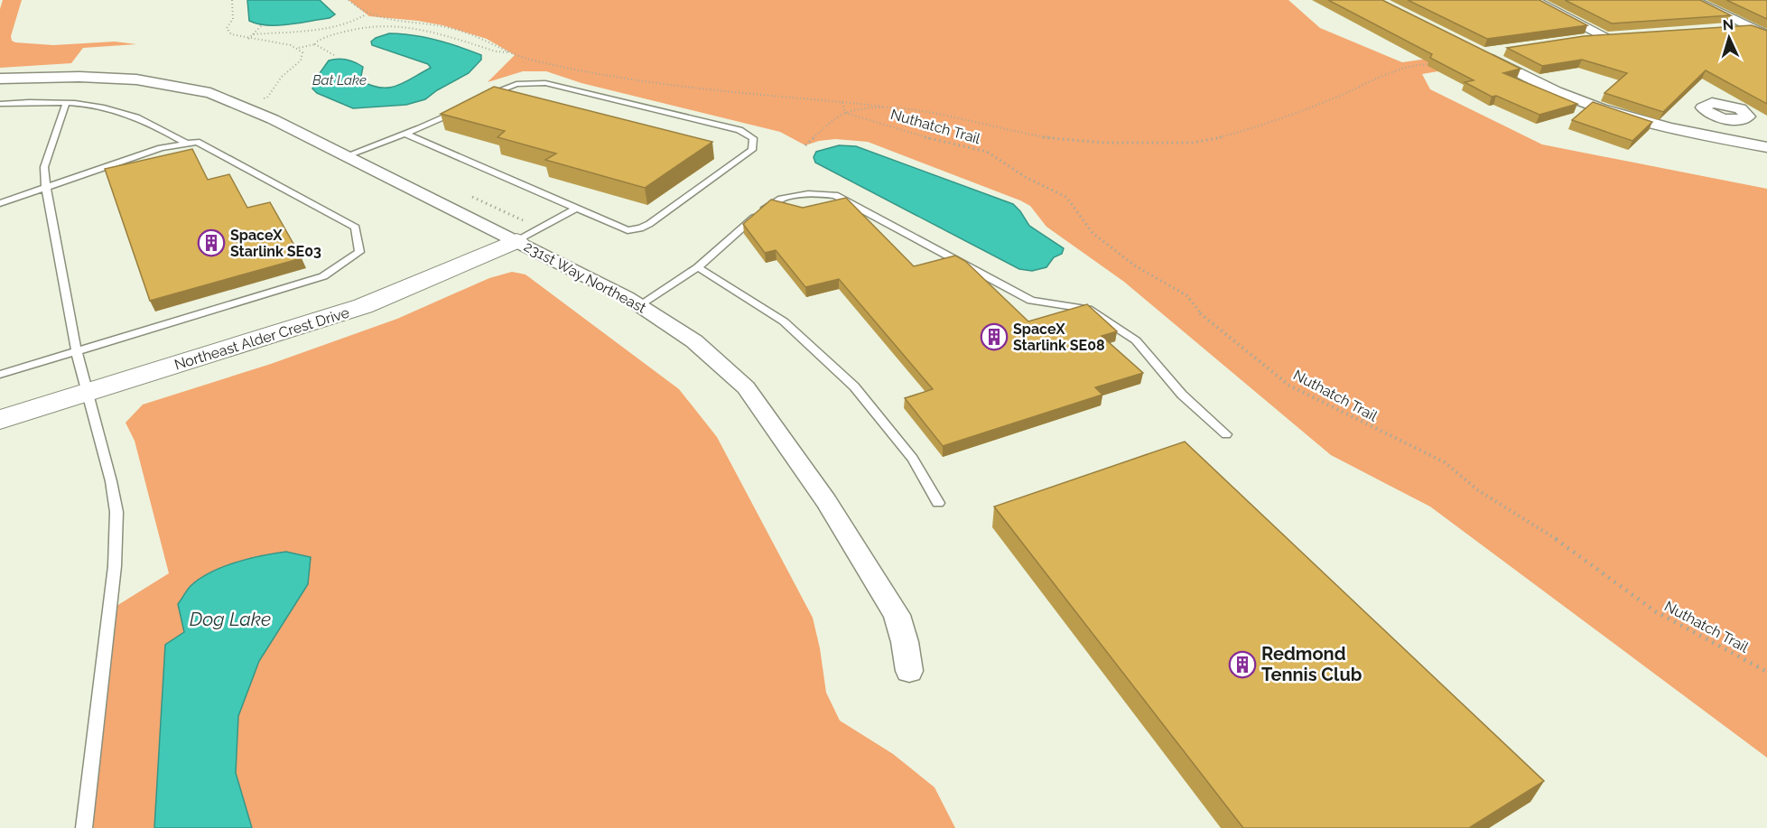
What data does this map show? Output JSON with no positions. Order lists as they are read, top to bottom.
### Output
{
  "streets": {
    "street": ["231st Way Northeast", "Northeast Alder Crest Drive"],
    "path": ["Nuthatch Trail"]
  },
  "crossings": [
    ["231st Way Northeast", "Northeast Alder Crest Drive"]
  ],
  "water": ["Bat Lake", "Dog Lake"],
  "places": {
    "building": ["SpaceX Starlink SE03", "SpaceX Starlink SE08", "Redmond Tennis Club"]
  },
  "north": "top"
}
